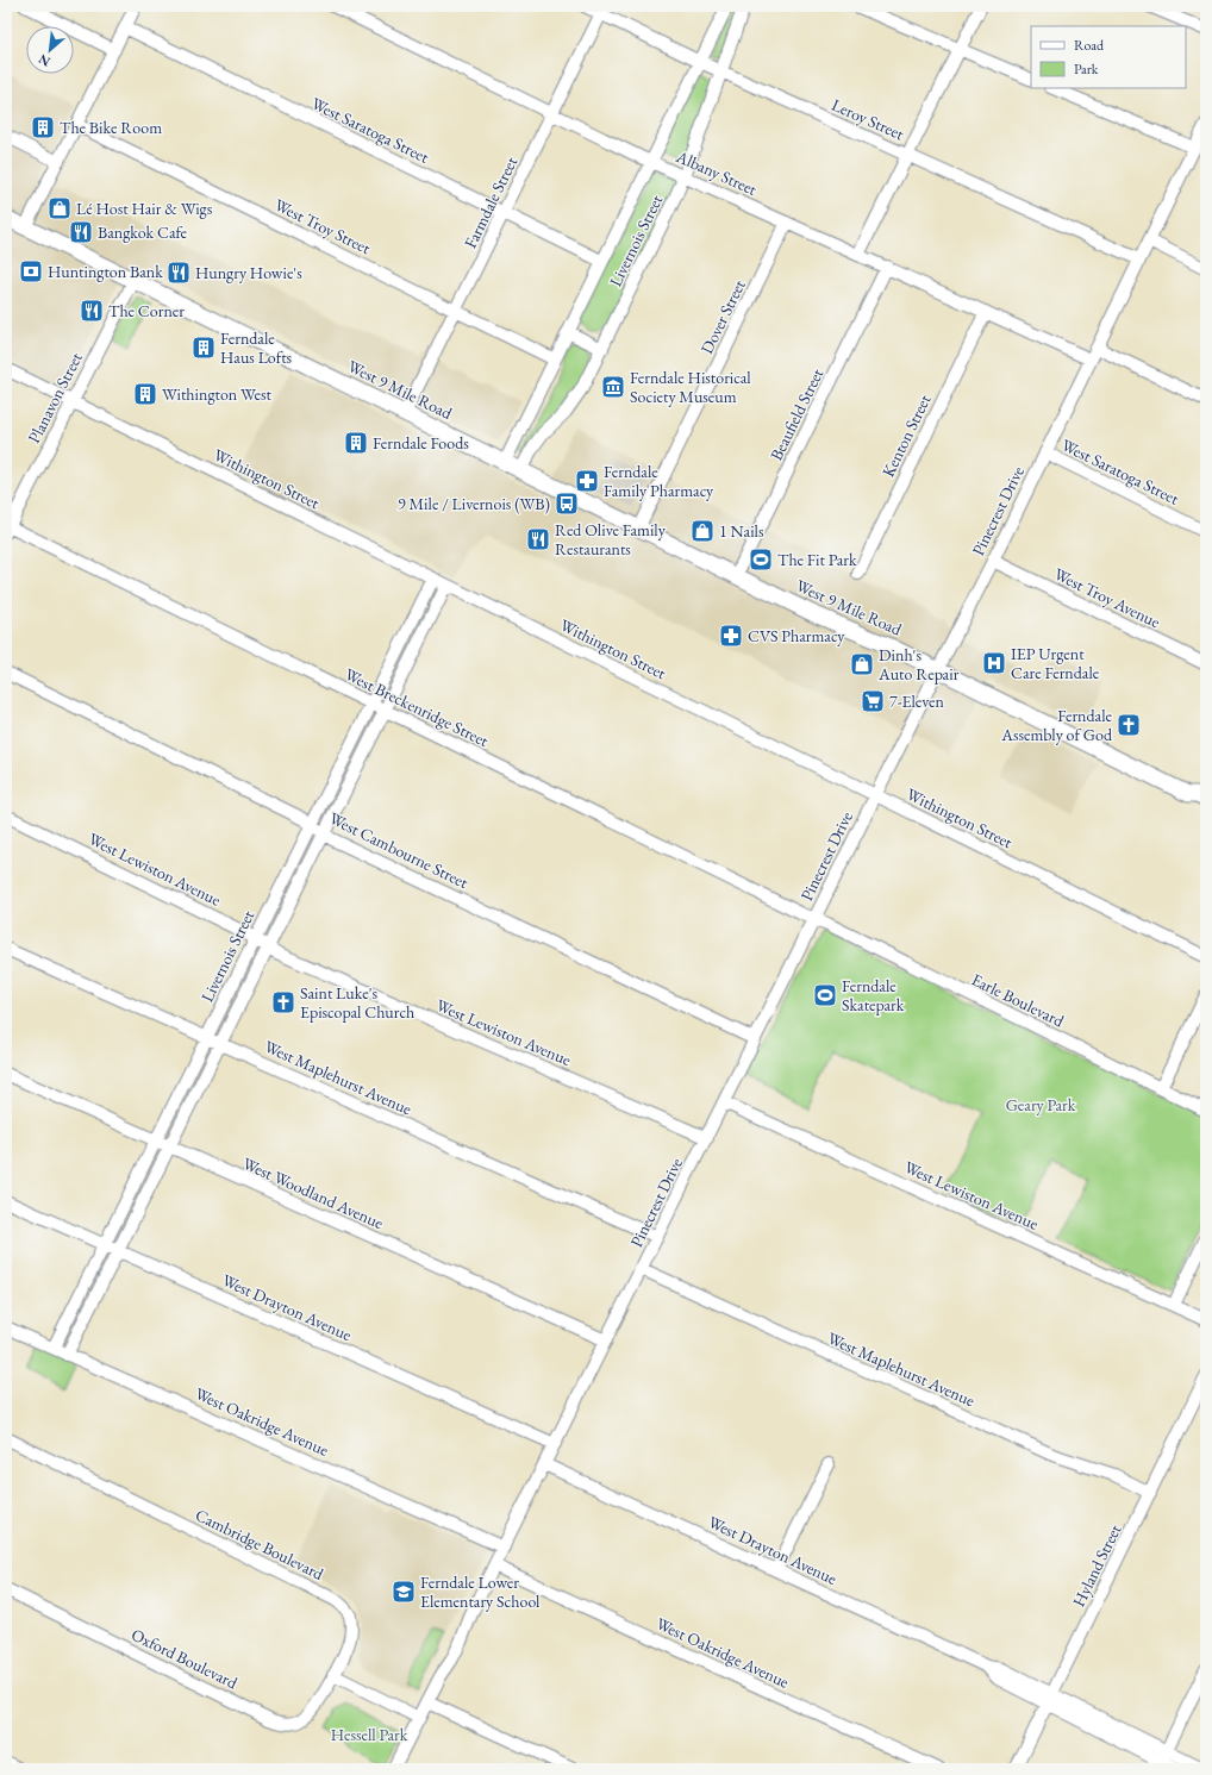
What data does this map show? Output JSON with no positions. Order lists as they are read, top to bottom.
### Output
{
  "streets": {
    "main road": ["West 9 Mile Road"],
    "street": [
      "Leroy Street",
      "West Saratoga Street",
      "Albany Street",
      "Farmdale Street",
      "West Troy Street",
      "Livernois Street",
      "Dover Street",
      "Planavon Street",
      "Beaufield Street",
      "Kenton Street",
      "Withington Street",
      "Pinecrest Drive",
      "West Troy Avenue",
      "West Breckenridge Street",
      "West Cambourne Street",
      "West Lewiston Avenue",
      "Earle Boulevard",
      "West Maplehurst Avenue",
      "West Woodland Avenue",
      "West Drayton Avenue",
      "West Oakridge Avenue",
      "Cambridge Boulevard",
      "Hyland Street",
      "Oxford Boulevard"
    ]
  },
  "crossings": [
    ["Leroy Street", "Farmdale Street"],
    ["Leroy Street", "Livernois Street"],
    ["Leroy Street", "Pinecrest Drive"],
    ["West Saratoga Street", "Farmdale Street"],
    ["West Saratoga Street", "Livernois Street"],
    ["West Saratoga Street", "Pinecrest Drive"],
    ["Albany Street", "Farmdale Street"],
    ["Albany Street", "Livernois Street"],
    ["Albany Street", "Dover Street"],
    ["Albany Street", "Beaufield Street"],
    ["Albany Street", "Kenton Street"],
    ["Albany Street", "Pinecrest Drive"],
    ["Farmdale Street", "West Troy Street"],
    ["Farmdale Street", "West 9 Mile Road"],
    ["West Troy Street", "Livernois Street"],
    ["Livernois Street", "West 9 Mile Road"],
    ["Livernois Street", "Withington Street"],
    ["Livernois Street", "West Breckenridge Street"],
    ["Livernois Street", "West Cambourne Street"],
    ["Livernois Street", "West Lewiston Avenue"],
    ["Livernois Street", "West Maplehurst Avenue"],
    ["Livernois Street", "West Woodland Avenue"],
    ["Livernois Street", "West Drayton Avenue"],
    ["Livernois Street", "West Oakridge Avenue"],
    ["Dover Street", "West 9 Mile Road"],
    ["West 9 Mile Road", "Planavon Street"],
    ["West 9 Mile Road", "Beaufield Street"],
    ["West 9 Mile Road", "Pinecrest Drive"],
    ["Planavon Street", "Withington Street"],
    ["Planavon Street", "West Breckenridge Street"],
    ["Withington Street", "Pinecrest Drive"],
    ["Pinecrest Drive", "West Troy Avenue"],
    ["Pinecrest Drive", "West Breckenridge Street"],
    ["Pinecrest Drive", "West Cambourne Street"],
    ["Pinecrest Drive", "West Lewiston Avenue"],
    ["Pinecrest Drive", "Earle Boulevard"],
    ["Pinecrest Drive", "West Maplehurst Avenue"],
    ["Pinecrest Drive", "West Woodland Avenue"],
    ["Pinecrest Drive", "West Drayton Avenue"],
    ["Pinecrest Drive", "West Oakridge Avenue"],
    ["West Breckenridge Street", "Earle Boulevard"],
    ["West Maplehurst Avenue", "Hyland Street"],
    ["West Drayton Avenue", "Hyland Street"],
    ["Cambridge Boulevard", "Oxford Boulevard"]
  ],
  "parks": ["Geary Park", "Hessell Park"],
  "places": {
    "building": [
      "The Bike Room",
      "Ferndale Haus Lofts",
      "Withington West",
      "Ferndale Foods"
    ],
    "shop": ["Lé Host Hair & Wigs", "1 Nails", "Dinh's Auto Repair"],
    "restaurant": [
      "Bangkok Cafe",
      "Hungry Howie's",
      "The Corner",
      "Red Olive Family Restaurants"
    ],
    "bank": ["Huntington Bank"],
    "museum": ["Ferndale Historical Society Museum"],
    "pharmacy": ["Ferndale Family Pharmacy", "CVS Pharmacy"],
    "bus stop": ["9 Mile / Livernois (WB)"],
    "sports": ["The Fit Park", "Ferndale Skatepark"],
    "hospital": ["IEP Urgent Care Ferndale"],
    "supermarket": ["7-Eleven"],
    "church": ["Ferndale Assembly of God", "Saint Luke's Episcopal Church"],
    "school or university": ["Ferndale Lower Elementary School"]
  },
  "legend": ["Road", "Park"],
  "north": "bottom left"
}
